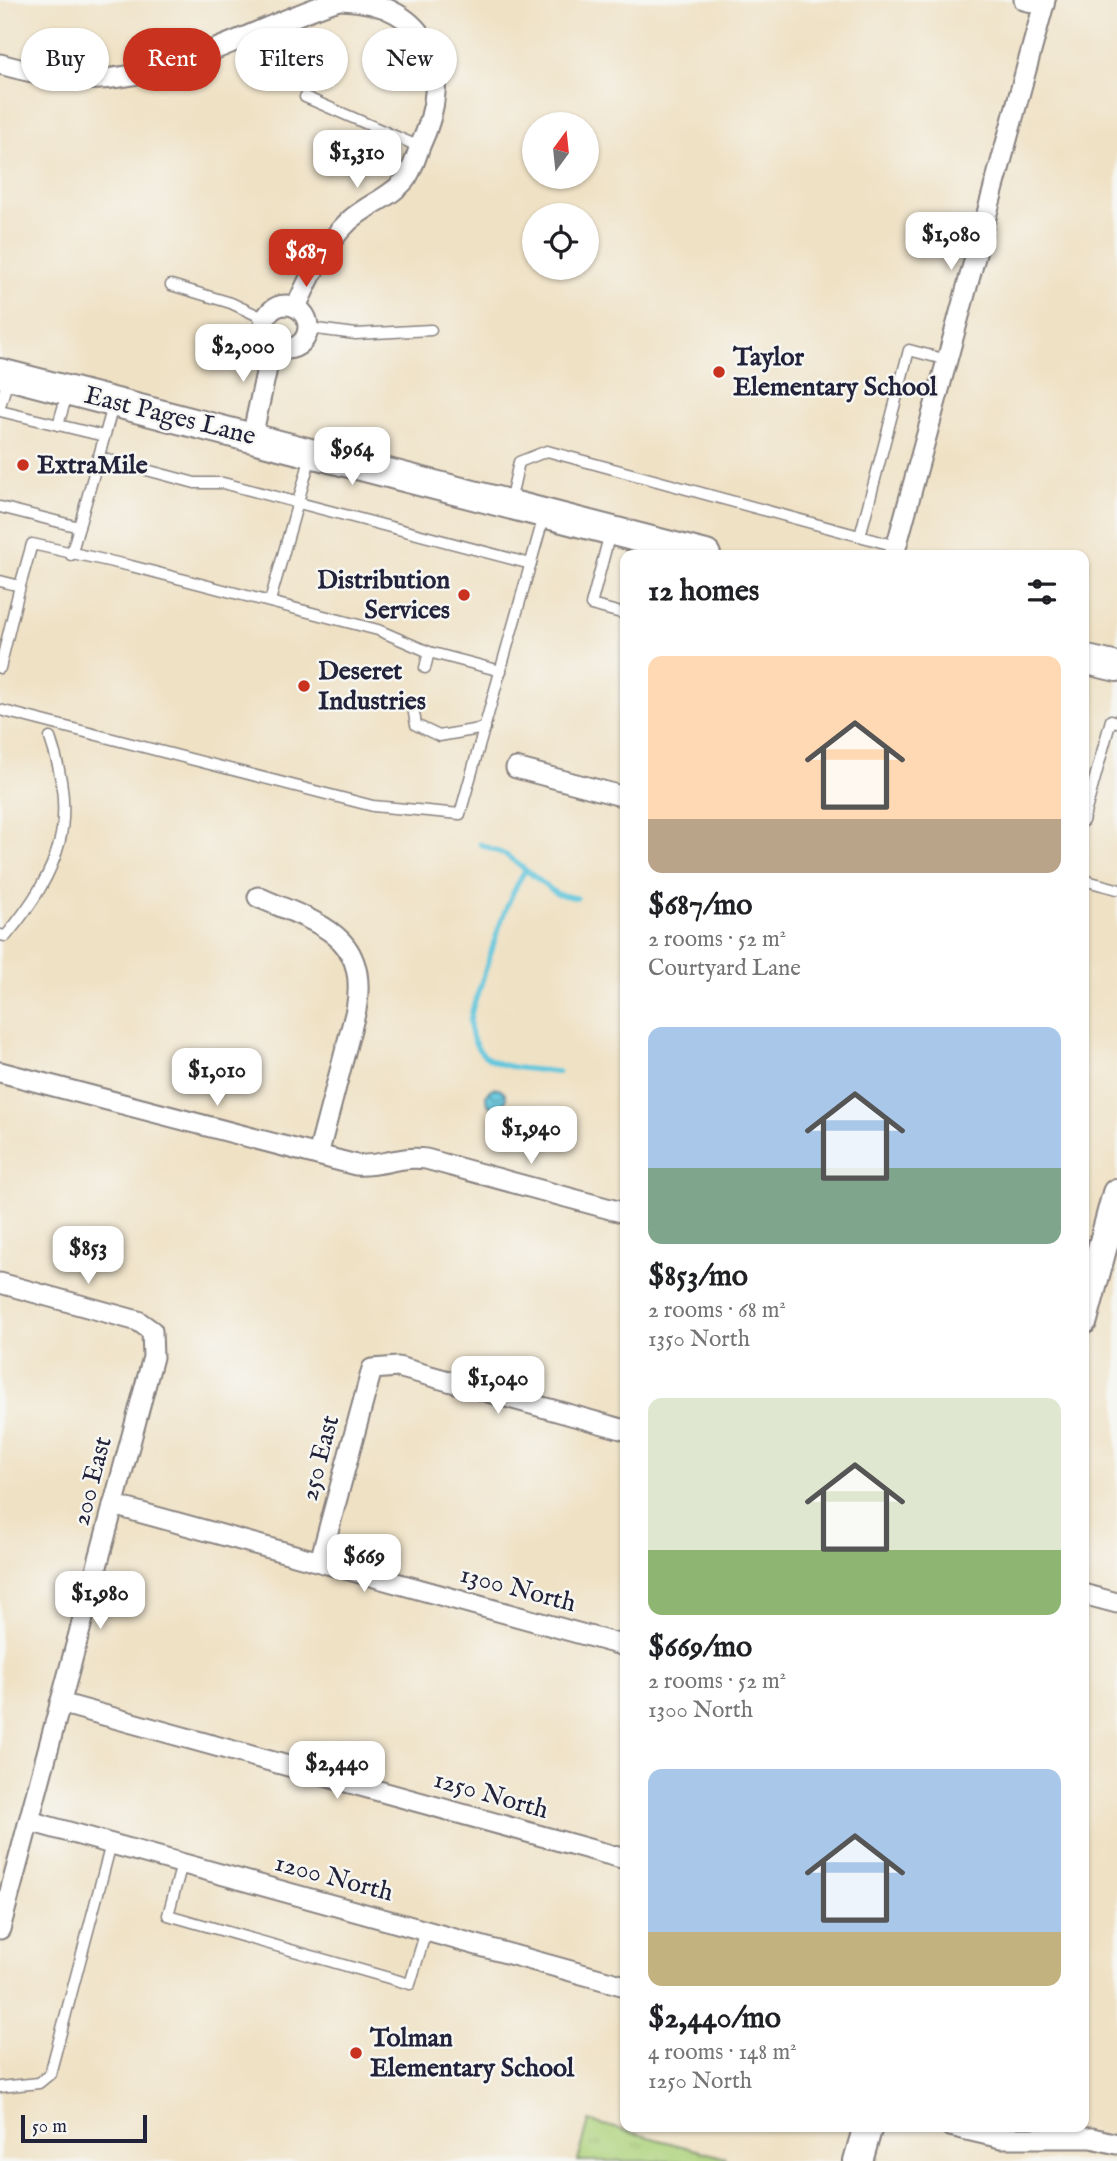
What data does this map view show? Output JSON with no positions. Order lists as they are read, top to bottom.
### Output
{
  "streets": {
    "main road": ["East Pages Lane"],
    "street": [
      "250 East",
      "200 East",
      "1300 North",
      "1250 North",
      "1200 North"
    ]
  },
  "crossings": [
    ["250 East", "1300 North"],
    ["200 East", "1300 North"],
    ["200 East", "1250 North"],
    ["200 East", "1200 North"]
  ],
  "places": [
    "Taylor Elementary School",
    "ExtraMile",
    "Distribution Services",
    "Deseret Industries",
    "Tolman Elementary School"
  ],
  "scale_bar": "50 m",
  "north": "top",
  "page": {
    "chip": [
      "Buy",
      "Rent",
      "Filters",
      "New"
    ],
    "price": [
      "$1,310",
      "$1,080",
      "$687",
      "$2,000",
      "$964",
      "$1,010",
      "$1,940",
      "$853",
      "$1,040",
      "$669",
      "$1,980",
      "$2,440"
    ],
    "heading": "12 homes",
    "list": [
      {
        "name": "$687/mo",
        "note": "2 rooms · 52 m² · Courtyard Lane"
      },
      {
        "name": "$853/mo",
        "note": "2 rooms · 68 m² · 1350 North"
      },
      {
        "name": "$669/mo",
        "note": "2 rooms · 52 m² · 1300 North"
      },
      {
        "name": "$2,440/mo",
        "note": "4 rooms · 148 m² · 1250 North"
      }
    ],
    "scale": "50 m"
  }
}
